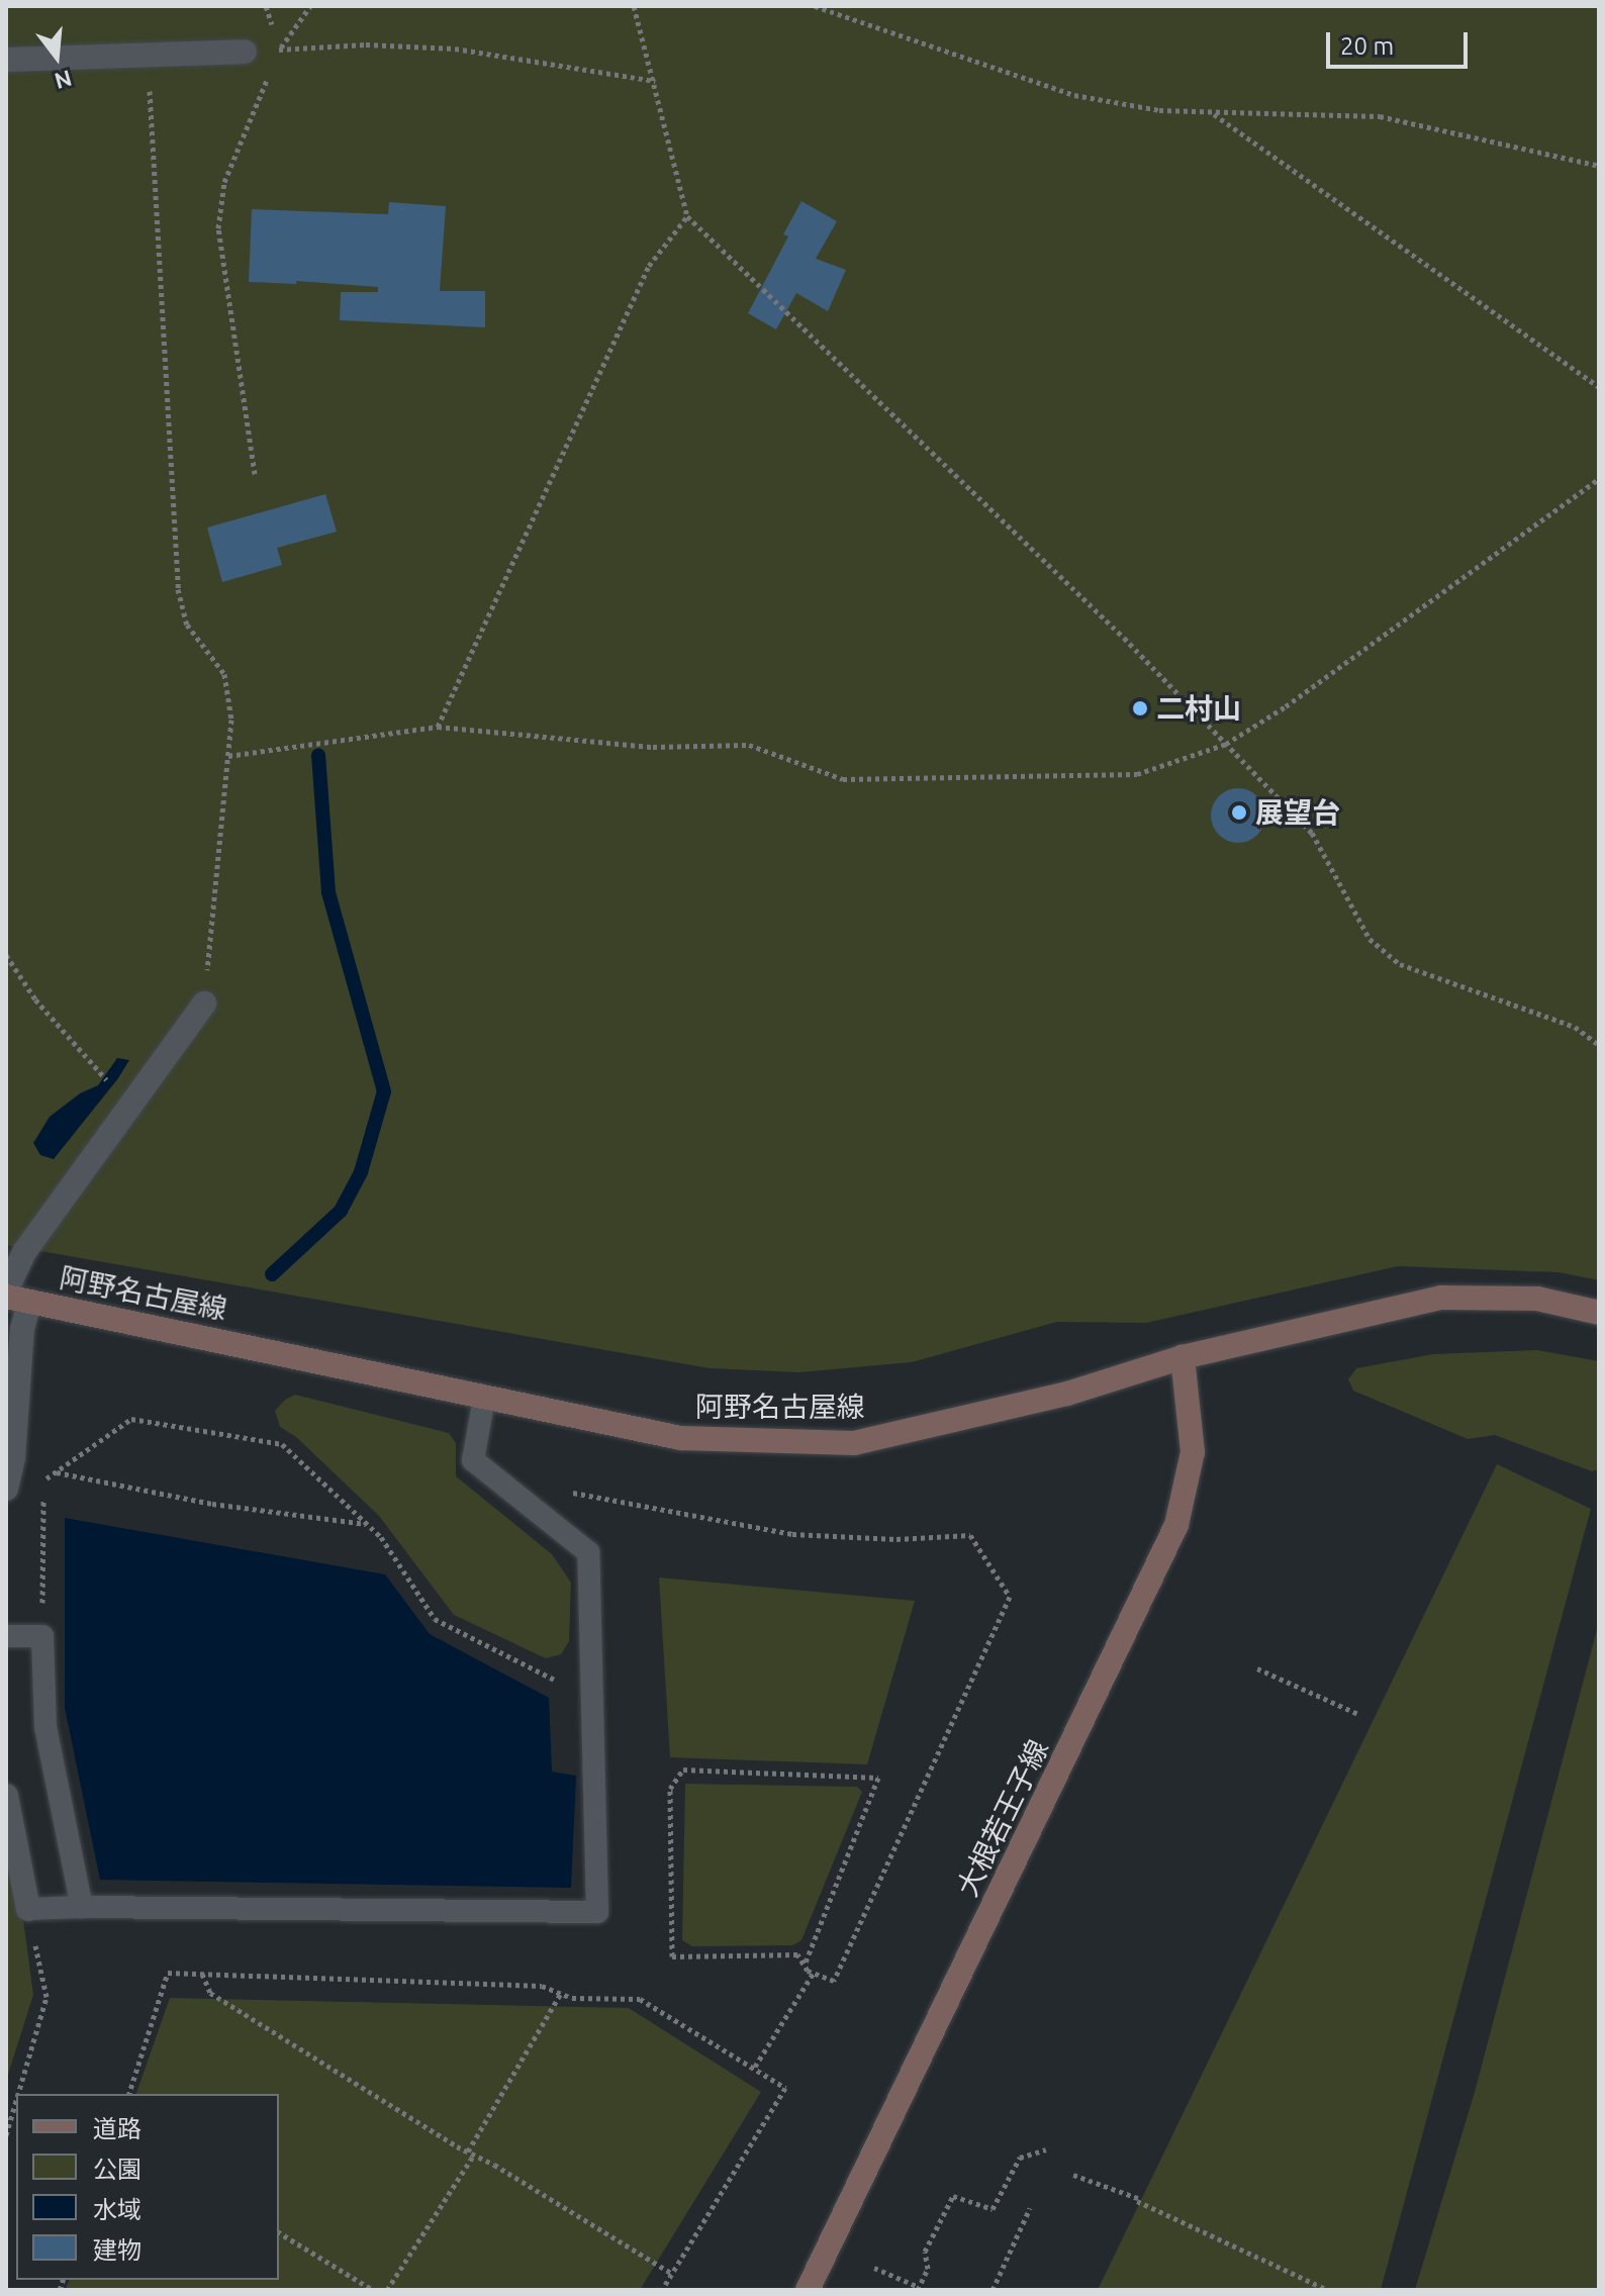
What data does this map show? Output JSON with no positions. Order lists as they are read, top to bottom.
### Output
{
  "streets": {
    "main road": ["阿野名古屋線", "大根若王子線"]
  },
  "crossings": [
    ["阿野名古屋線", "大根若王子線"]
  ],
  "places": ["二村山", "展望台"],
  "legend": [
    "道路",
    "公園",
    "水域",
    "建物"
  ],
  "scale_bar": "20 m",
  "north": "bottom"
}
